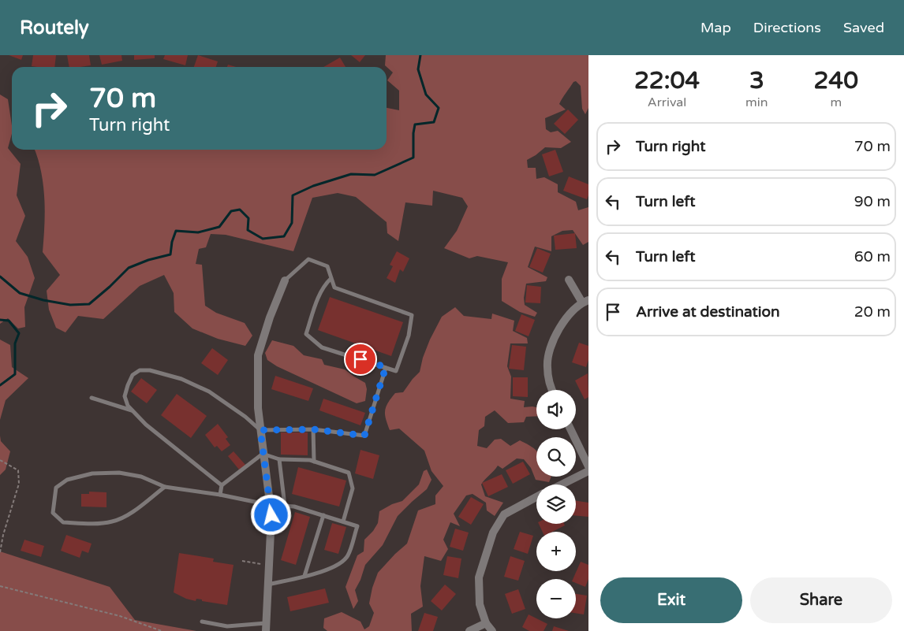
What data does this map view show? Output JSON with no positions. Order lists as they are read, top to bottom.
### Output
{
  "page": {
    "header": "Routely",
    "nav": ["Map", "Directions", "Saved"],
    "eta": [
      "22:04",
      "Arrival",
      "3",
      "min",
      "240",
      "m"
    ],
    "turn": ["70 m", "Turn right"],
    "list": [
      {
        "name": "Turn right",
        "value": "70 m"
      },
      {
        "name": "Turn left",
        "value": "90 m"
      },
      {
        "name": "Turn left",
        "value": "60 m"
      },
      {
        "name": "Arrive at destination",
        "value": "20 m"
      }
    ],
    "map_buttons": ["+", "−"],
    "buttons": ["Exit", "Share"]
  }
}
